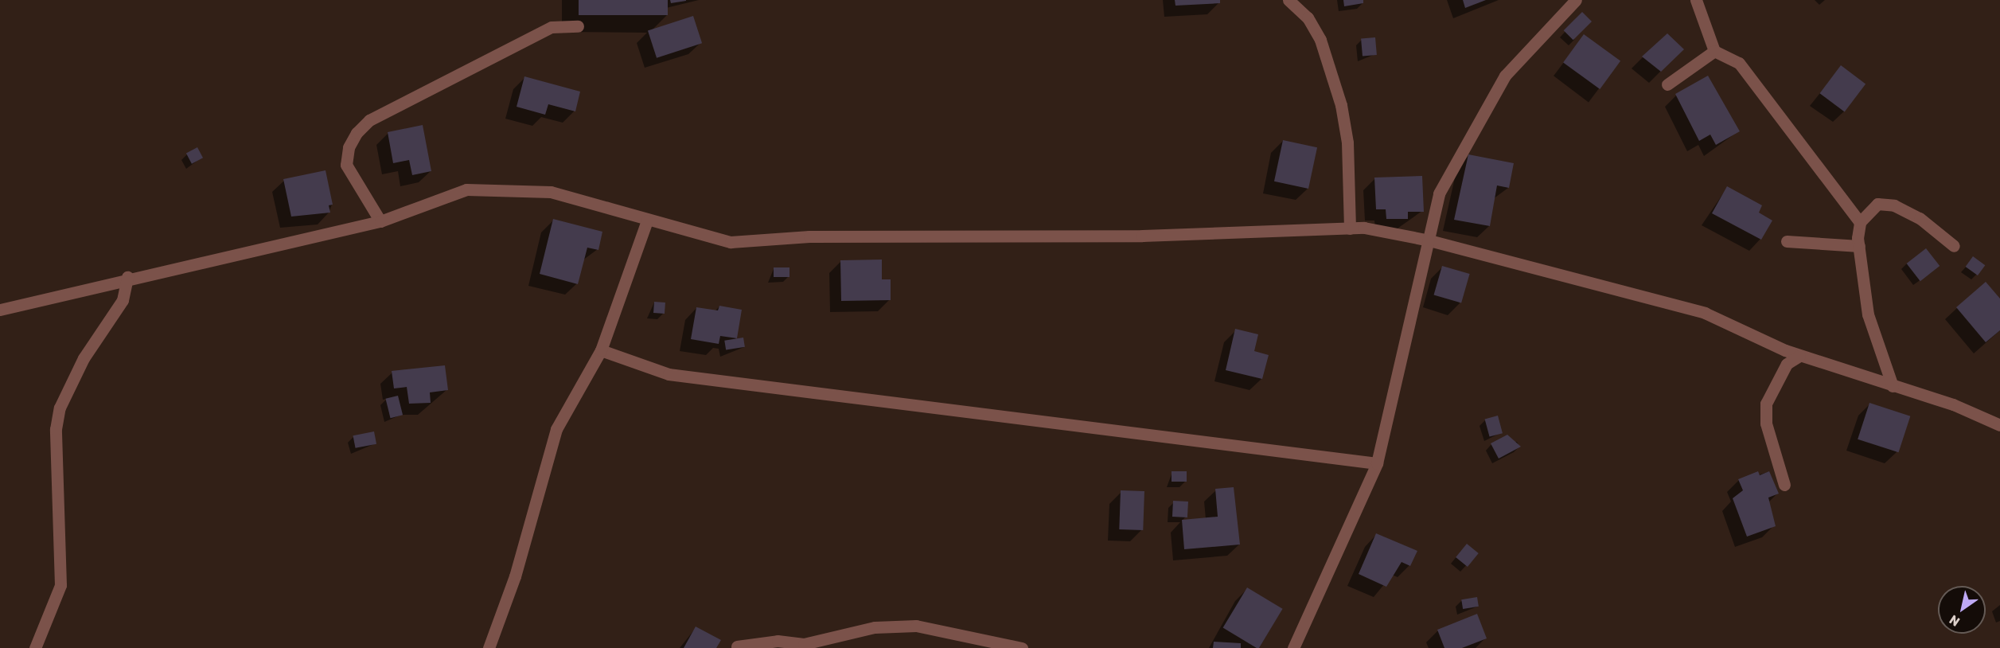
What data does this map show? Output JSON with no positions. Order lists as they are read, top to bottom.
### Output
{
  "north": "bottom left"
}
